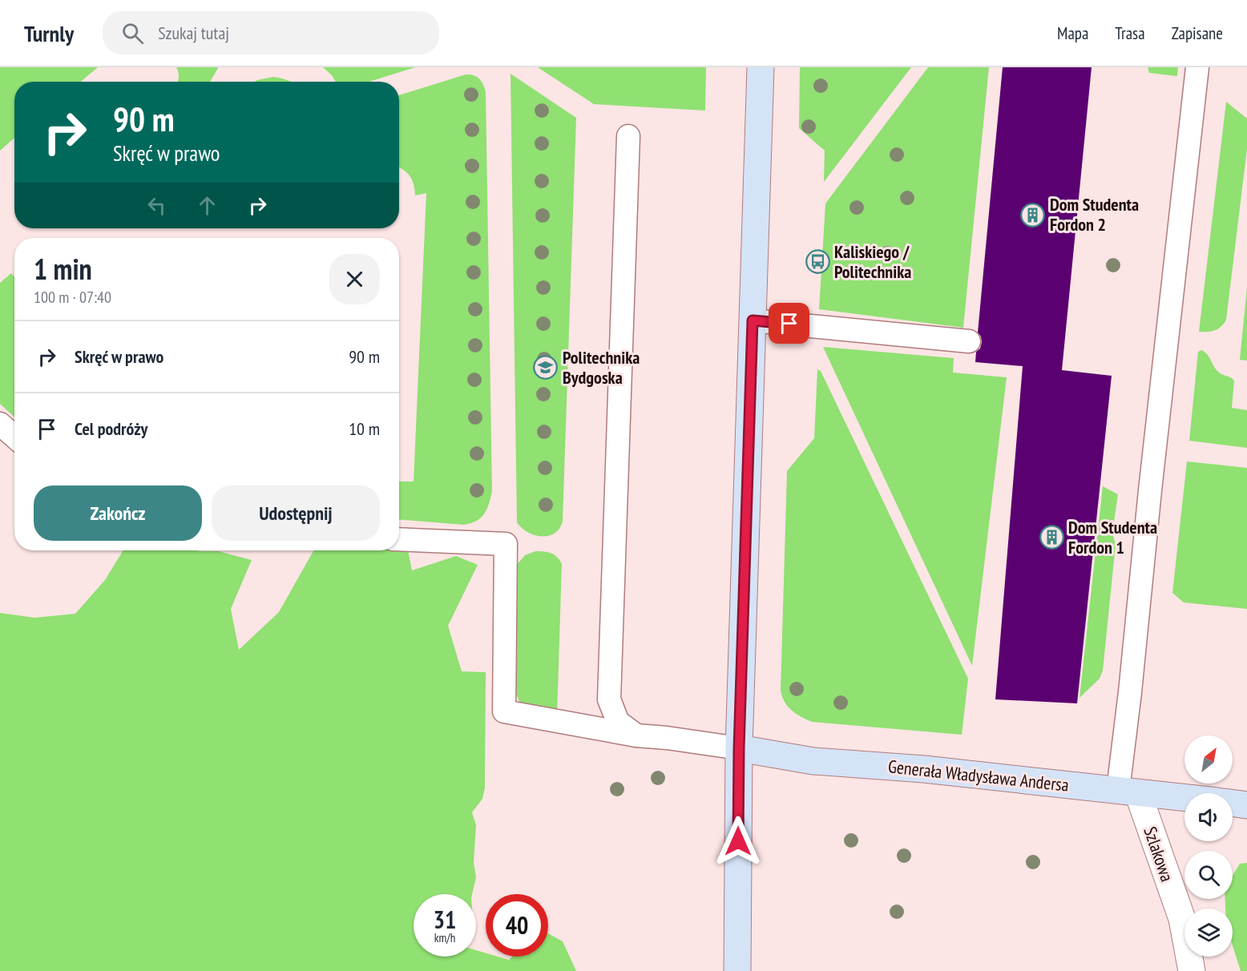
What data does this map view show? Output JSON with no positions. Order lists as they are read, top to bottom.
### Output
{
  "streets": {
    "street": ["Generała Władysława Andersa", "Szlakowa"]
  },
  "crossings": [
    ["Generała Władysława Andersa", "Szlakowa"]
  ],
  "places": {
    "building": ["Dom Studenta Fordon 2", "Dom Studenta Fordon 1"],
    "bus stop": ["Kaliskiego / Politechnika"],
    "school or university": ["Politechnika Bydgoska"]
  },
  "north": "top right",
  "page": {
    "header": "Turnly",
    "search": "Szukaj tutaj",
    "nav": ["Mapa", "Trasa", "Zapisane"],
    "turn": ["90 m", "Skręć w prawo"],
    "heading": ["1 min", "100 m · 07:40"],
    "list": [
      {
        "name": "Skręć w prawo",
        "value": "90 m"
      },
      {
        "name": "Cel podróży",
        "value": "10 m"
      }
    ],
    "buttons": ["Zakończ", "Udostępnij"],
    "speed": "31 km/h",
    "limit": "40"
  }
}
